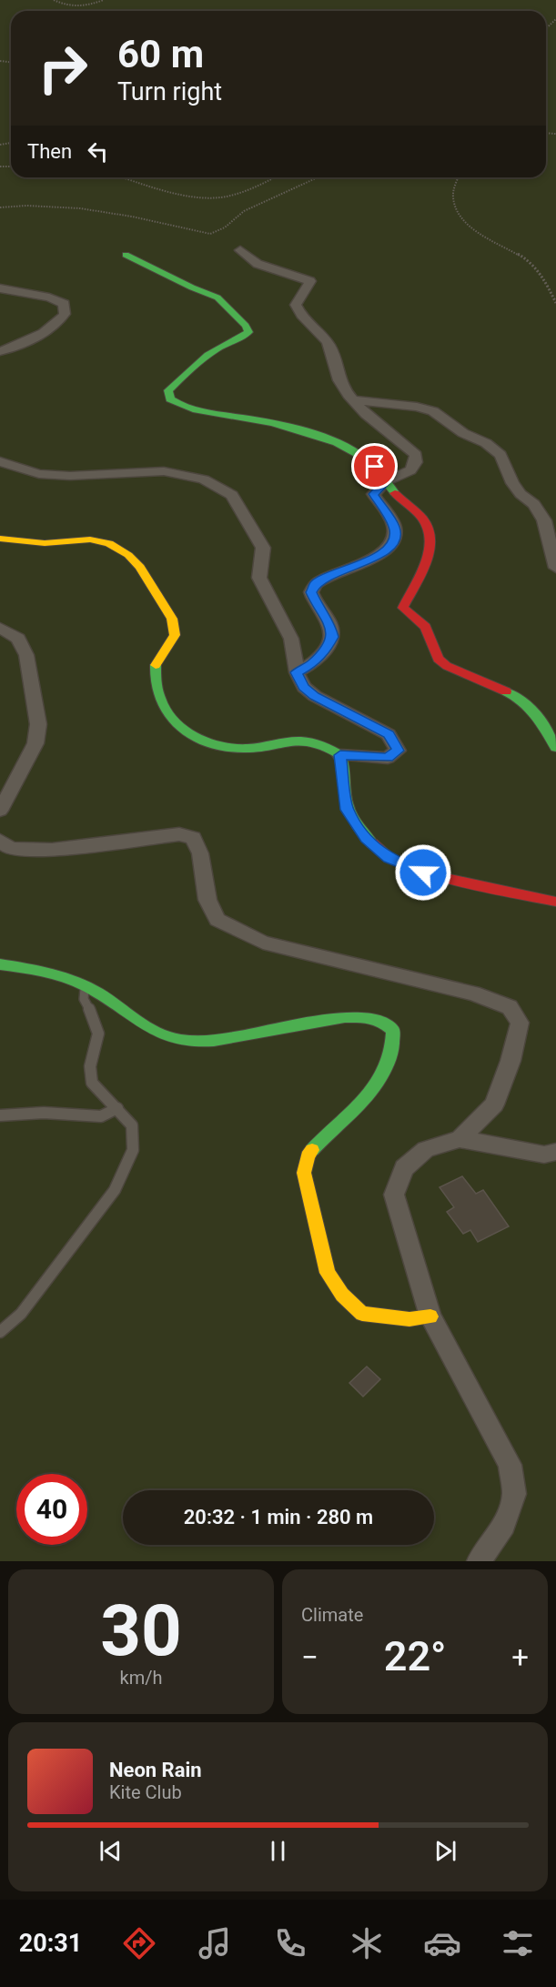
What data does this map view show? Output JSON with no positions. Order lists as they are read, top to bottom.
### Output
{
  "page": {
    "turn": ["60 m", "Turn right"],
    "then": "Then",
    "limit": "40",
    "trip": "20:32 · 1 min · 280 m",
    "tile": [
      ["30", "km/h"],
      "Climate"
    ],
    "heat": ["−", "22°", "+"],
    "song": ["Neon Rain", "Kite Club"],
    "tabs": "20:31"
  }
}
